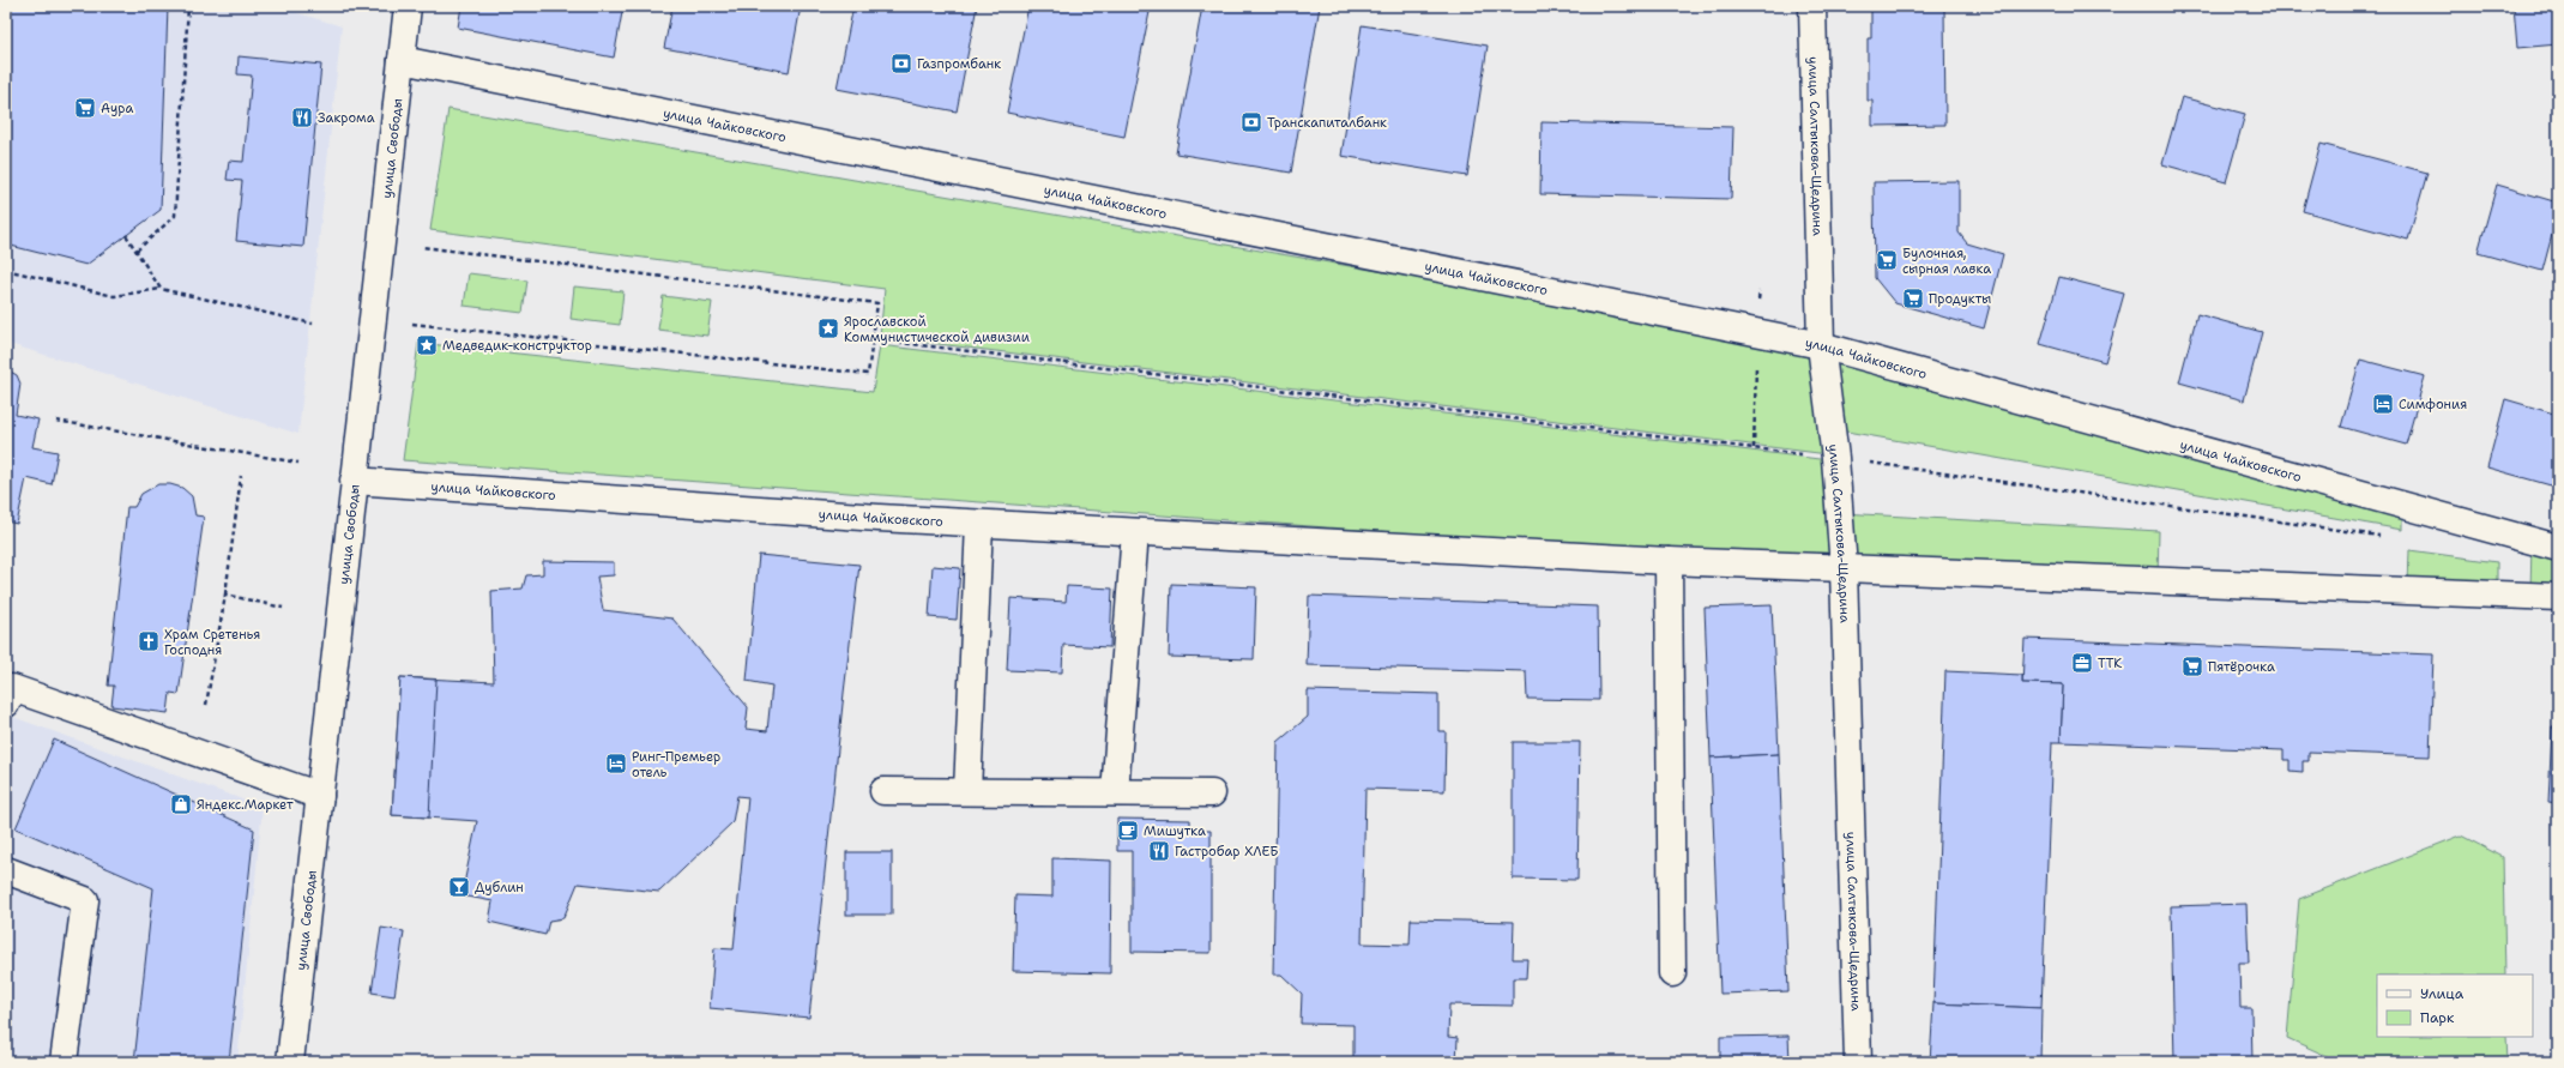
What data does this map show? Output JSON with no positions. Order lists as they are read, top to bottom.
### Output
{
  "streets": {
    "street": ["улица Чайковского", "улица Салтыкова-Щедрина", "улица Свободы"]
  },
  "crossings": [
    ["улица Чайковского", "улица Салтыкова-Щедрина"],
    ["улица Чайковского", "улица Свободы"]
  ],
  "places": {
    "bank": ["Газпромбанк", "Транскапиталбанк"],
    "supermarket": [
      "Аура",
      "Булочная, сырная лавка",
      "Продукты",
      "Пятёрочка"
    ],
    "restaurant": ["Закрома", "Гастробар ХЛЕБ"],
    "place": ["Ярославской Коммунистической дивизии", "Медведик-конструктор"],
    "hotel": ["Симфония", "Ринг-Премьер отель"],
    "church": ["Храм Сретенья Господня"],
    "office": ["ТТК"],
    "shop": ["Яндекс.Маркет"],
    "cafe": ["Мишутка"],
    "bar": ["Дублин"]
  },
  "legend": ["Улица", "Парк"]
}
